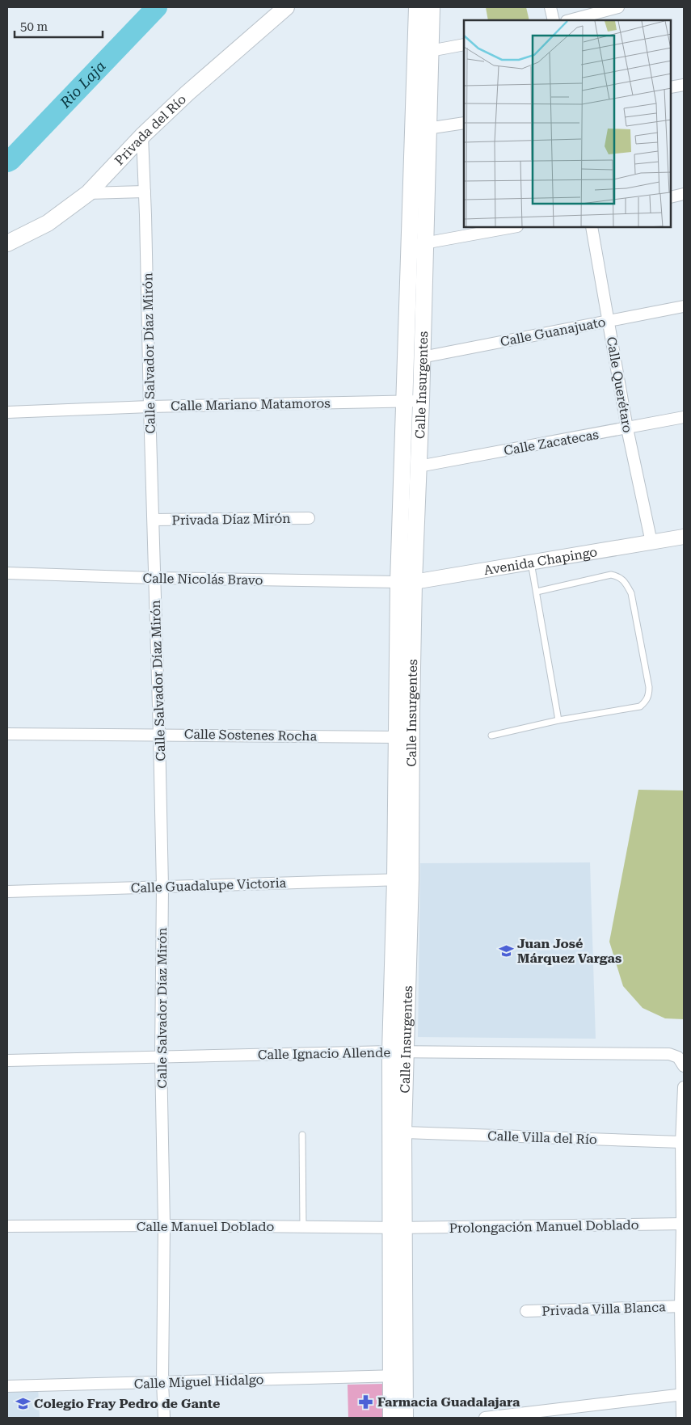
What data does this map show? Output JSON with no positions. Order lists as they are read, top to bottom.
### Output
{
  "streets": {
    "main road": ["Privada del Río", "Calle Insurgentes"],
    "street": [
      "Calle Guanajuato",
      "Calle Salvador Díaz Mirón",
      "Calle Querétaro",
      "Calle Mariano Matamoros",
      "Calle Zacatecas",
      "Privada Díaz Mirón",
      "Avenida Chapingo",
      "Calle Nicolás Bravo",
      "Calle Sostenes Rocha",
      "Calle Guadalupe Victoria",
      "Calle Ignacio Allende",
      "Calle Villa del Río",
      "Calle Manuel Doblado",
      "Prolongación Manuel Doblado",
      "Privada Villa Blanca",
      "Calle Miguel Hidalgo"
    ]
  },
  "crossings": [
    ["Privada del Río", "Calle Salvador Díaz Mirón"],
    ["Calle Guanajuato", "Calle Querétaro"],
    ["Calle Guanajuato", "Calle Insurgentes"],
    ["Calle Salvador Díaz Mirón", "Calle Mariano Matamoros"],
    ["Calle Salvador Díaz Mirón", "Privada Díaz Mirón"],
    ["Calle Salvador Díaz Mirón", "Calle Nicolás Bravo"],
    ["Calle Salvador Díaz Mirón", "Calle Sostenes Rocha"],
    ["Calle Salvador Díaz Mirón", "Calle Guadalupe Victoria"],
    ["Calle Salvador Díaz Mirón", "Calle Ignacio Allende"],
    ["Calle Salvador Díaz Mirón", "Calle Manuel Doblado"],
    ["Calle Salvador Díaz Mirón", "Calle Miguel Hidalgo"],
    ["Calle Querétaro", "Calle Zacatecas"],
    ["Calle Querétaro", "Avenida Chapingo"],
    ["Calle Insurgentes", "Calle Mariano Matamoros"],
    ["Calle Insurgentes", "Calle Zacatecas"],
    ["Calle Insurgentes", "Avenida Chapingo"],
    ["Calle Insurgentes", "Calle Nicolás Bravo"],
    ["Calle Insurgentes", "Calle Sostenes Rocha"],
    ["Calle Insurgentes", "Calle Guadalupe Victoria"],
    ["Calle Insurgentes", "Calle Ignacio Allende"],
    ["Calle Insurgentes", "Calle Villa del Río"],
    ["Calle Insurgentes", "Calle Manuel Doblado"],
    ["Calle Insurgentes", "Prolongación Manuel Doblado"],
    ["Calle Insurgentes", "Calle Miguel Hidalgo"],
    ["Avenida Chapingo", "Calle Nicolás Bravo"],
    ["Calle Manuel Doblado", "Prolongación Manuel Doblado"]
  ],
  "water": ["Rio Laja"],
  "places": {
    "school or university": ["Juan José Márquez Vargas", "Colegio Fray Pedro de Gante"],
    "pharmacy": ["Farmacia Guadalajara"]
  },
  "scale_bar": "50 m"
}
